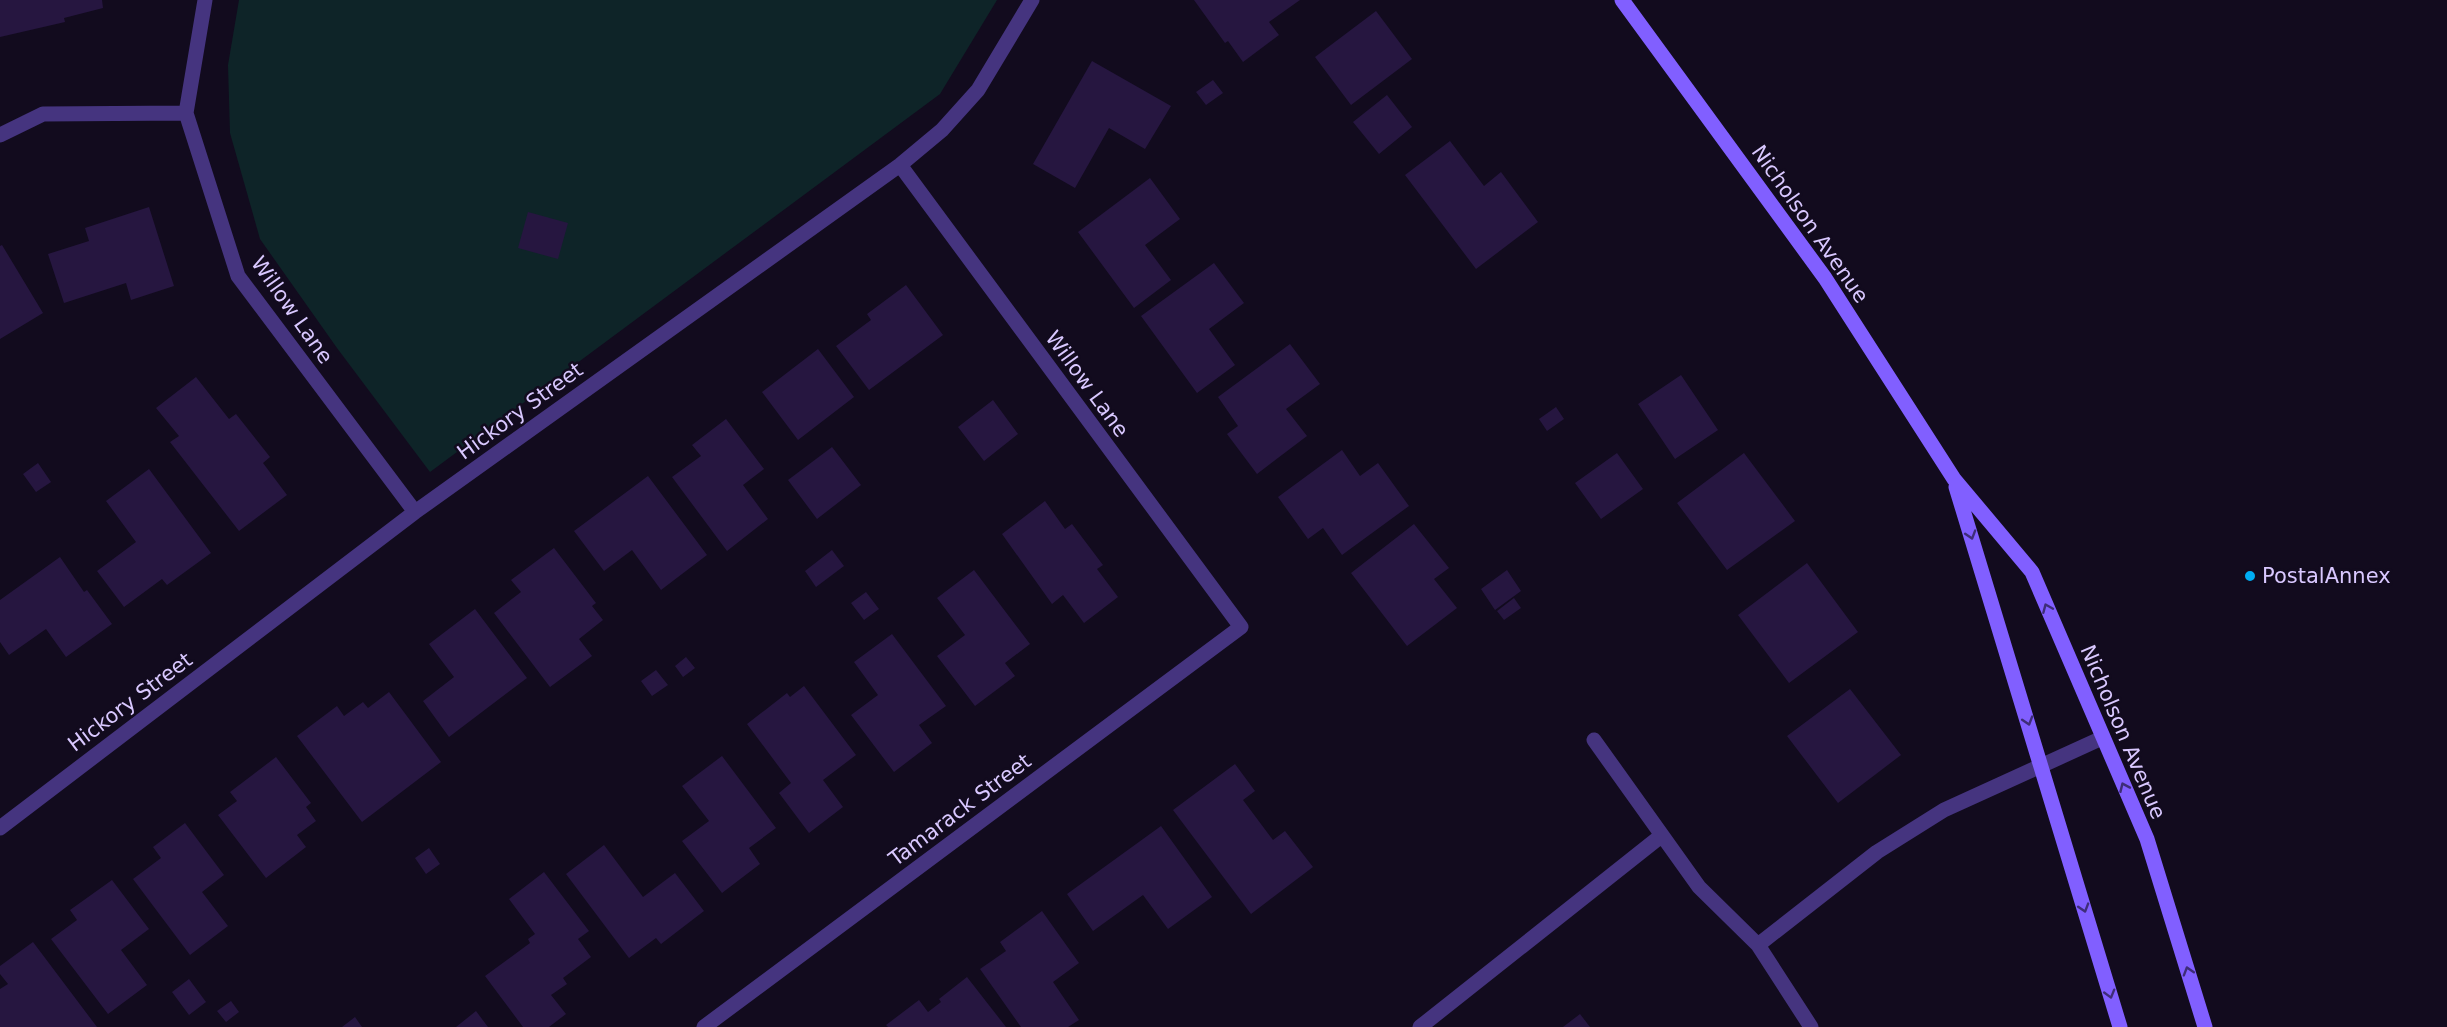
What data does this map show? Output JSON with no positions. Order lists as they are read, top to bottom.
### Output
{
  "streets": {
    "main road": ["Nicholson Avenue"],
    "street": ["Willow Lane", "Hickory Street", "Tamarack Street"]
  },
  "crossings": [
    ["Willow Lane", "Hickory Street"],
    ["Willow Lane", "Tamarack Street"]
  ],
  "places": ["PostalAnnex"]
}
